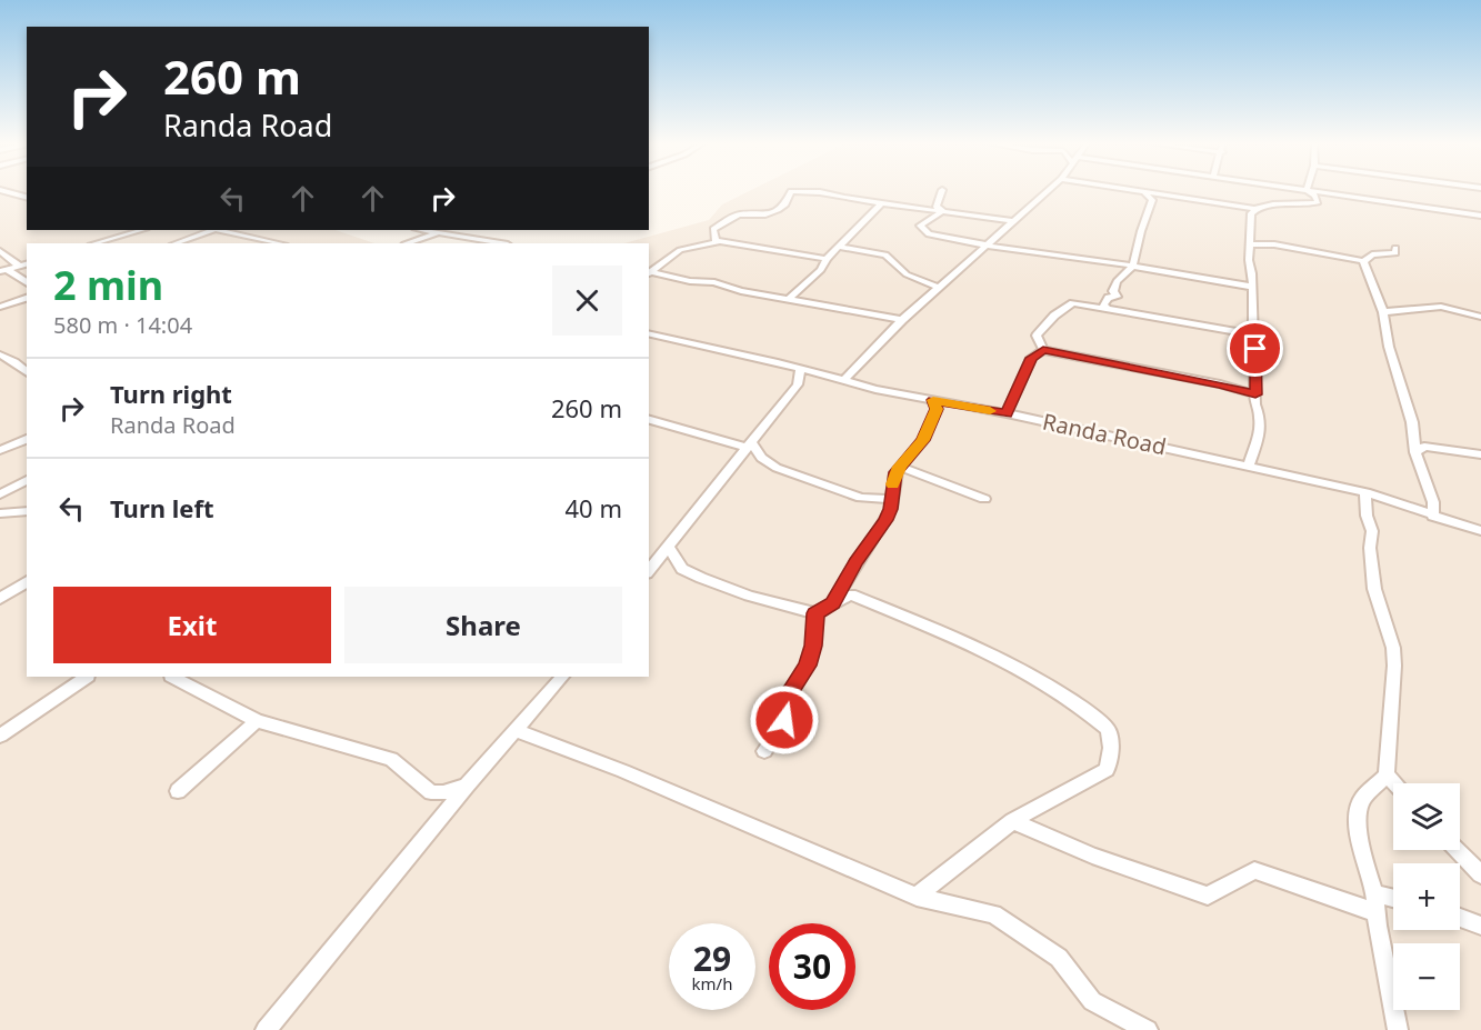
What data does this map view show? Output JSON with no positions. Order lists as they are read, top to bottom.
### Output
{
  "streets": {
    "street": ["Randa Road"]
  },
  "page": {
    "turn": ["260 m", "Randa Road"],
    "heading": ["2 min", "580 m · 14:04"],
    "list": [
      {
        "name": "Turn right",
        "note": "Randa Road",
        "value": "260 m"
      },
      {
        "name": "Turn left",
        "value": "40 m"
      }
    ],
    "buttons": ["Exit", "Share"],
    "map_buttons": ["+", "−"],
    "speed": "29 km/h",
    "limit": "30"
  }
}
